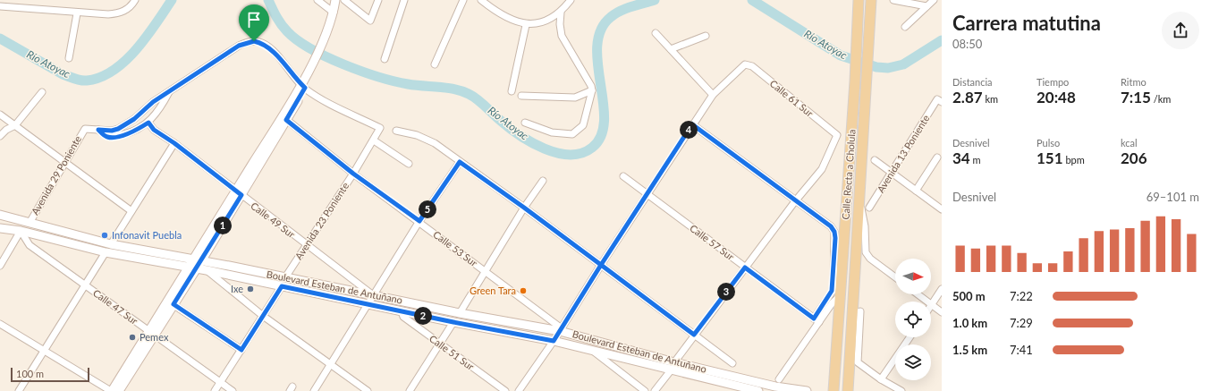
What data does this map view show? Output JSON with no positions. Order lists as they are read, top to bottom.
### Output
{
  "streets": {
    "main road": ["Calle Recta a Cholula", "Boulevard Esteban de Antuñano"],
    "street": [
      "Calle 61 Sur",
      "Avenida 13 Poniente",
      "Avenida 29 Poniente",
      "Calle 49 Sur",
      "Avenida 23 Poniente",
      "Calle 57 Sur",
      "Calle 53 Sur",
      "Calle 47 Sur",
      "Calle 51 Sur"
    ]
  },
  "crossings": [
    ["Avenida 29 Poniente", "Boulevard Esteban de Antuñano"],
    ["Calle 49 Sur", "Avenida 23 Poniente"],
    ["Calle 49 Sur", "Boulevard Esteban de Antuñano"],
    ["Avenida 23 Poniente", "Calle 53 Sur"],
    ["Avenida 23 Poniente", "Boulevard Esteban de Antuñano"],
    ["Calle 53 Sur", "Boulevard Esteban de Antuñano"],
    ["Boulevard Esteban de Antuñano", "Calle 47 Sur"],
    ["Boulevard Esteban de Antuñano", "Calle 51 Sur"]
  ],
  "water": ["Río Atoyac"],
  "places": [
    "Infonavit Puebla",
    "Ixe",
    "Green Tara",
    "Pemex"
  ],
  "scale_bar": "100 m",
  "north": "right",
  "page": {
    "heading": ["Carrera matutina", "08:50"],
    "stats": [
      ["Distancia", "2.87 km"],
      ["Tiempo", "20:48"],
      ["Ritmo", "7:15 /km"],
      ["Desnivel", "34 m"],
      ["Pulso", "151 bpm"],
      ["kcal", "206"]
    ],
    "pins": [
      "4",
      "5",
      "1",
      "3",
      "2"
    ],
    "chart": ["Desnivel", "69–101 m"],
    "list": [
      {
        "name": "500 m",
        "note": "7:22"
      },
      {
        "name": "1.0 km",
        "note": "7:29"
      },
      {
        "name": "1.5 km",
        "note": "7:41"
      }
    ],
    "scale": "100 m"
  }
}
